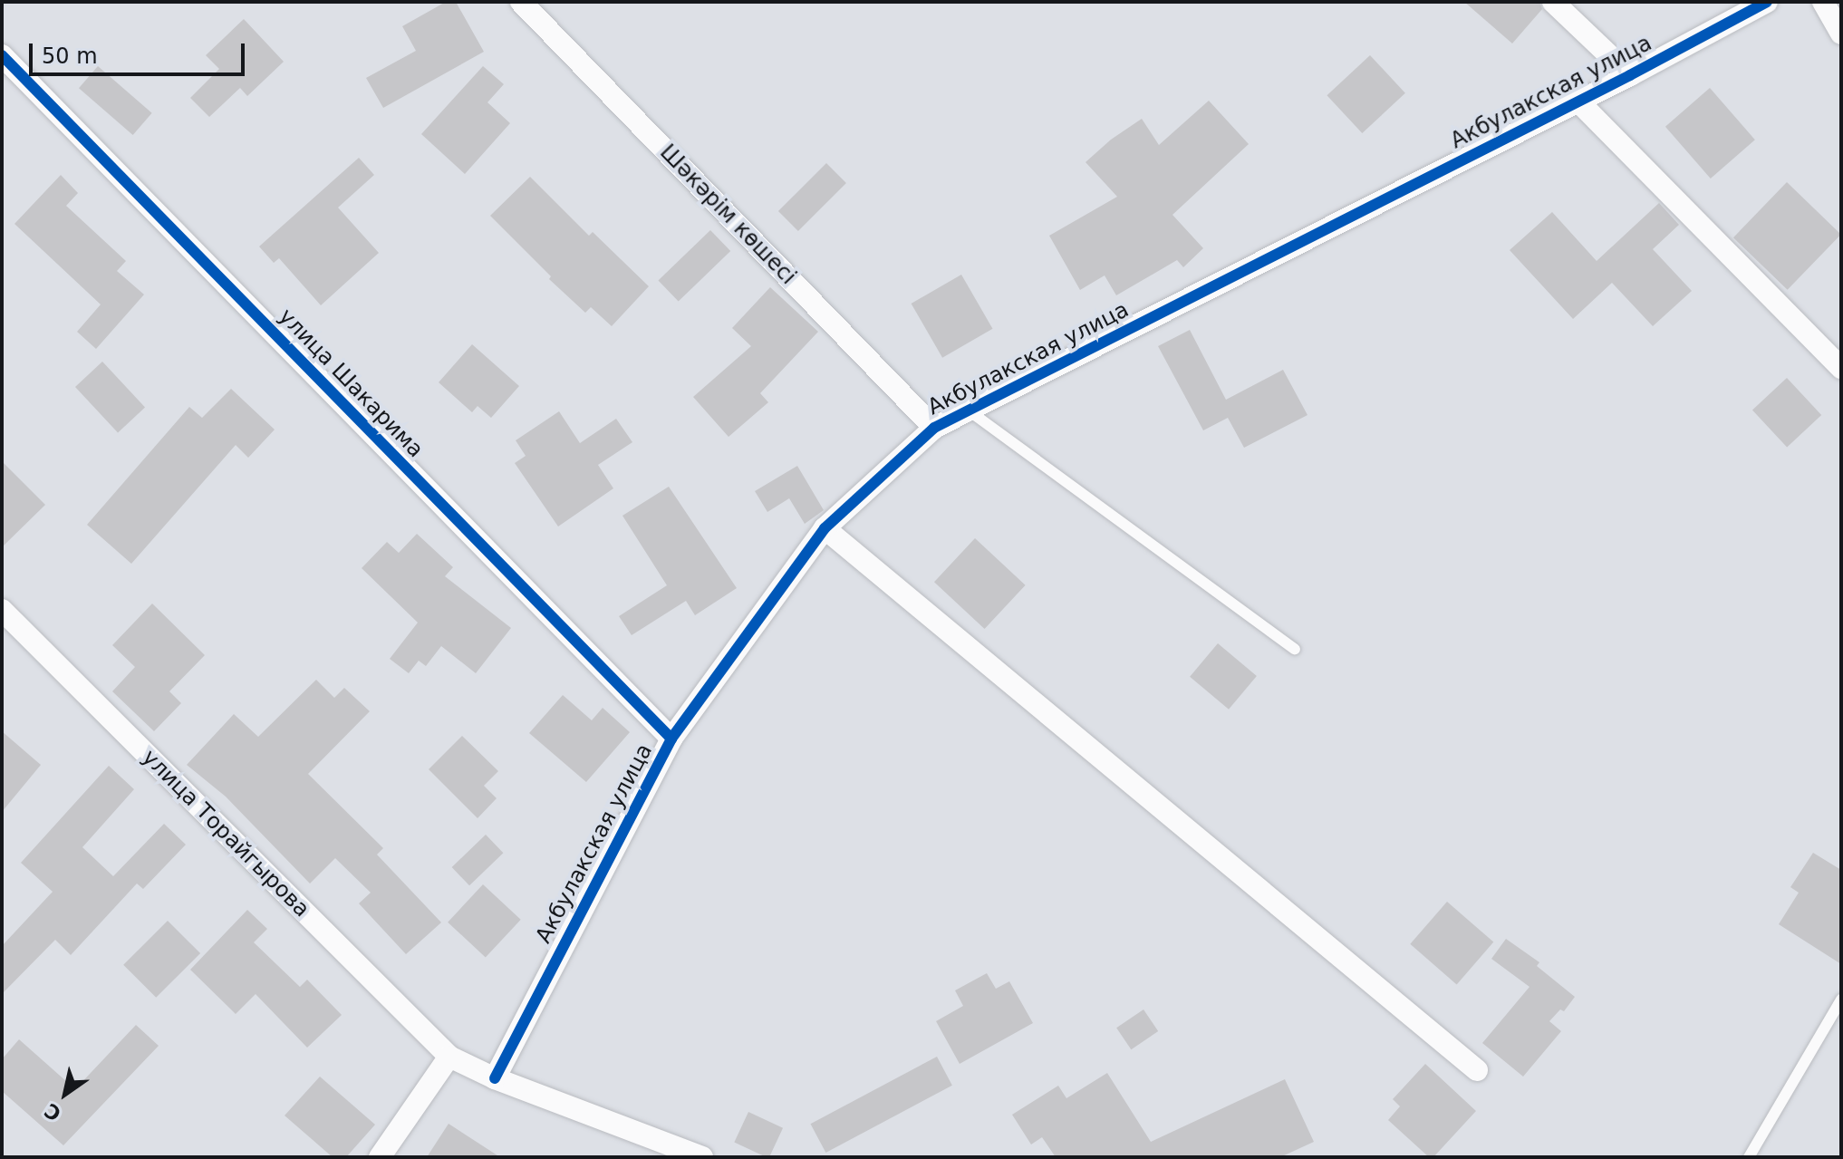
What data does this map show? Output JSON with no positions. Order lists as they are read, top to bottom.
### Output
{
  "streets": {
    "street": [
      "Акбулакская улица",
      "Шәкәрім көшесі",
      "улица Шакарима",
      "улица Торайгырова"
    ]
  },
  "crossings": [
    ["Акбулакская улица", "Шәкәрім көшесі"],
    ["Акбулакская улица", "улица Шакарима"],
    ["Акбулакская улица", "улица Торайгырова"]
  ],
  "scale_bar": "50 m",
  "north": "bottom left"
}
